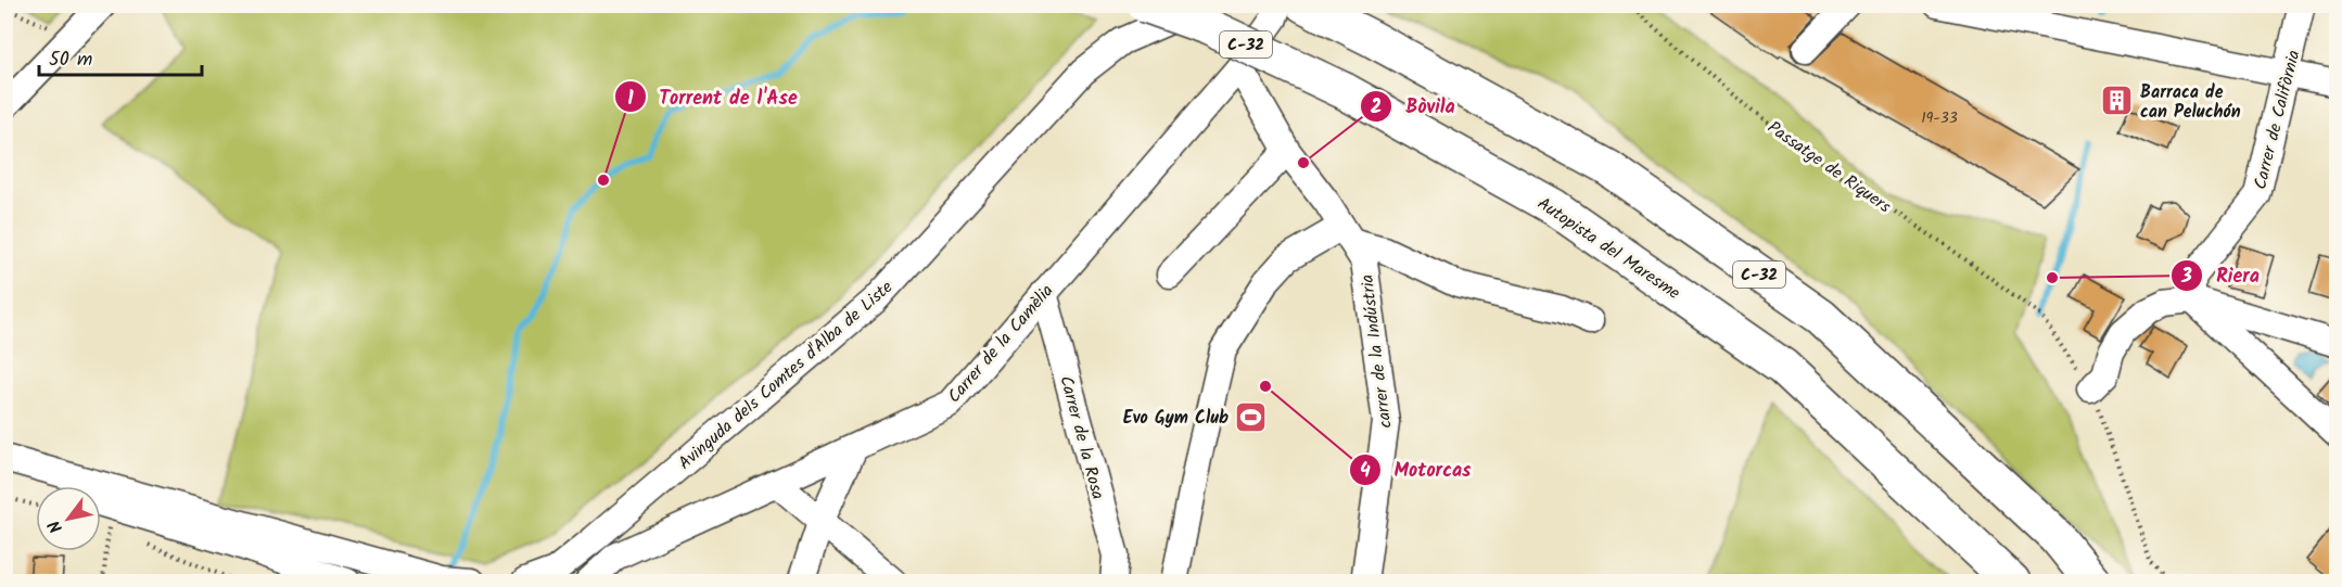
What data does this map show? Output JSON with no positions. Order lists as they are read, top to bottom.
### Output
{
  "streets": {
    "highway": ["C-32", "Autopista del Maresme"],
    "street": [
      "Carrer de Califòrnia",
      "Carrer de la Camèlia",
      "carrer de la Indústria",
      "Avinguda dels Comtes d'Alba de Liste",
      "Carrer de la Rosa"
    ],
    "path": ["Passatge de Riquers"]
  },
  "crossings": [
    ["Carrer de la Camèlia", "carrer de la Indústria"],
    ["Carrer de la Camèlia", "Carrer de la Rosa"]
  ],
  "places": {
    "building": ["Barraca de can Peluchón"],
    "other": [
      "Bòvila",
      "Torrent de l'Ase",
      "Riera",
      "Motorcas"
    ],
    "sports": ["Evo Gym Club"]
  },
  "house_numbers": ["19-33"],
  "scale_bar": "50 m",
  "north": "bottom left"
}
